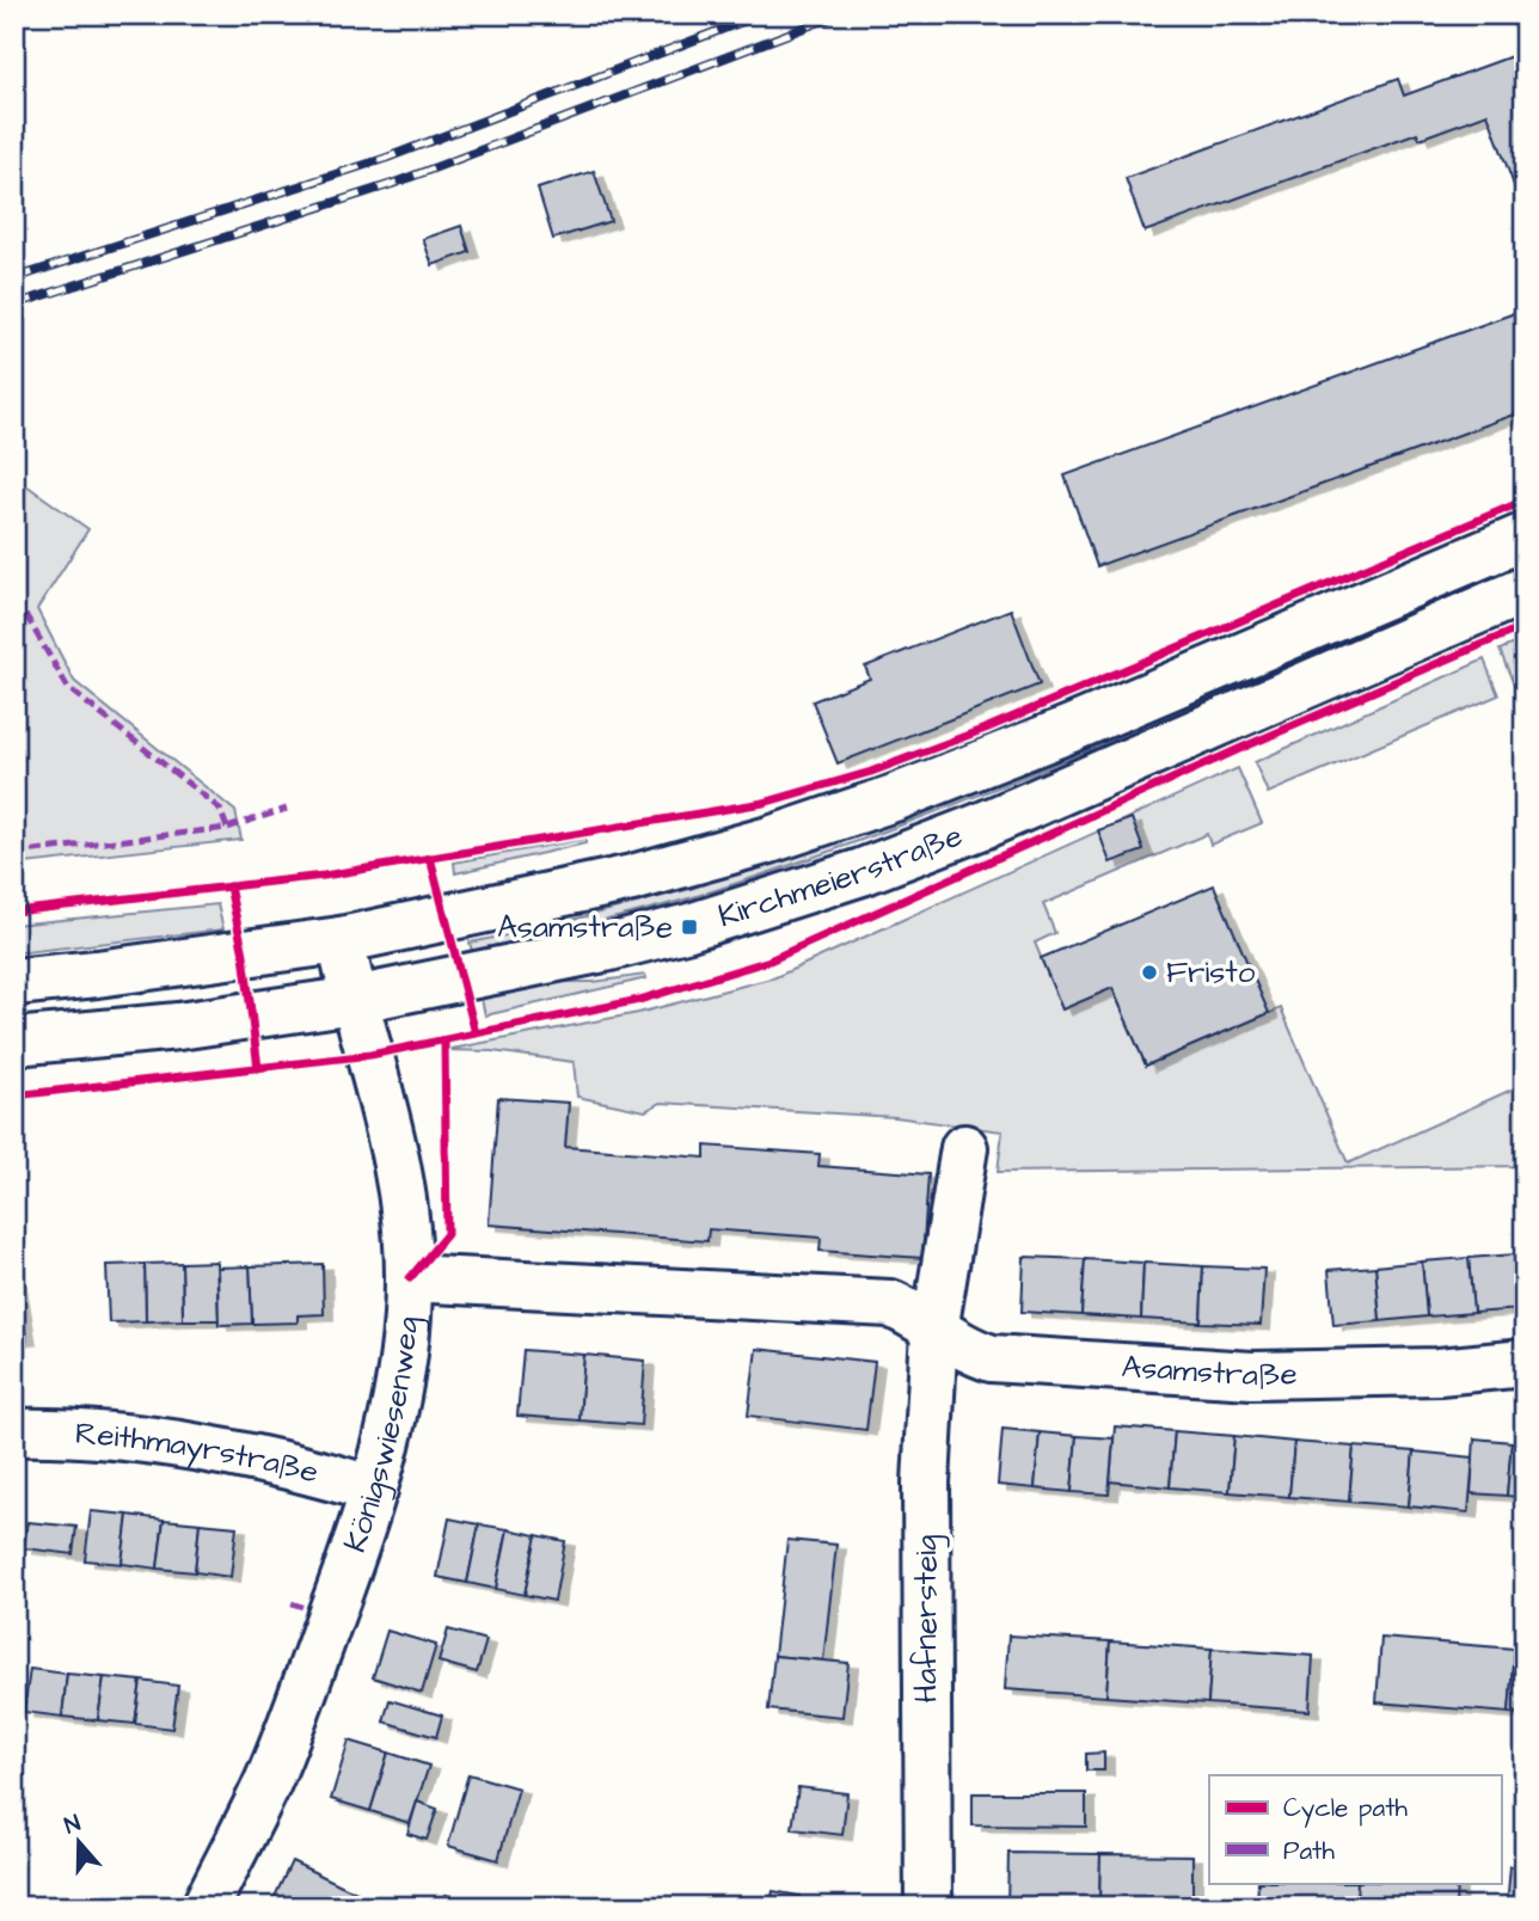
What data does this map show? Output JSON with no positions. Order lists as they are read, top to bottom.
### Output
{
  "streets": {
    "main road": [
      "Kirchmeierstraße",
      "Asamstraße",
      "Königswiesenweg",
      "Reithmayrstraße",
      "Hafnersteig"
    ]
  },
  "crossings": [
    ["Kirchmeierstraße", "Königswiesenweg"],
    ["Asamstraße", "Königswiesenweg"],
    ["Asamstraße", "Hafnersteig"],
    ["Königswiesenweg", "Reithmayrstraße"]
  ],
  "places": {
    "transit": ["Asamstraße"],
    "other": ["Fristo"]
  },
  "legend": ["Cycle path", "Path"],
  "north": "top"
}
